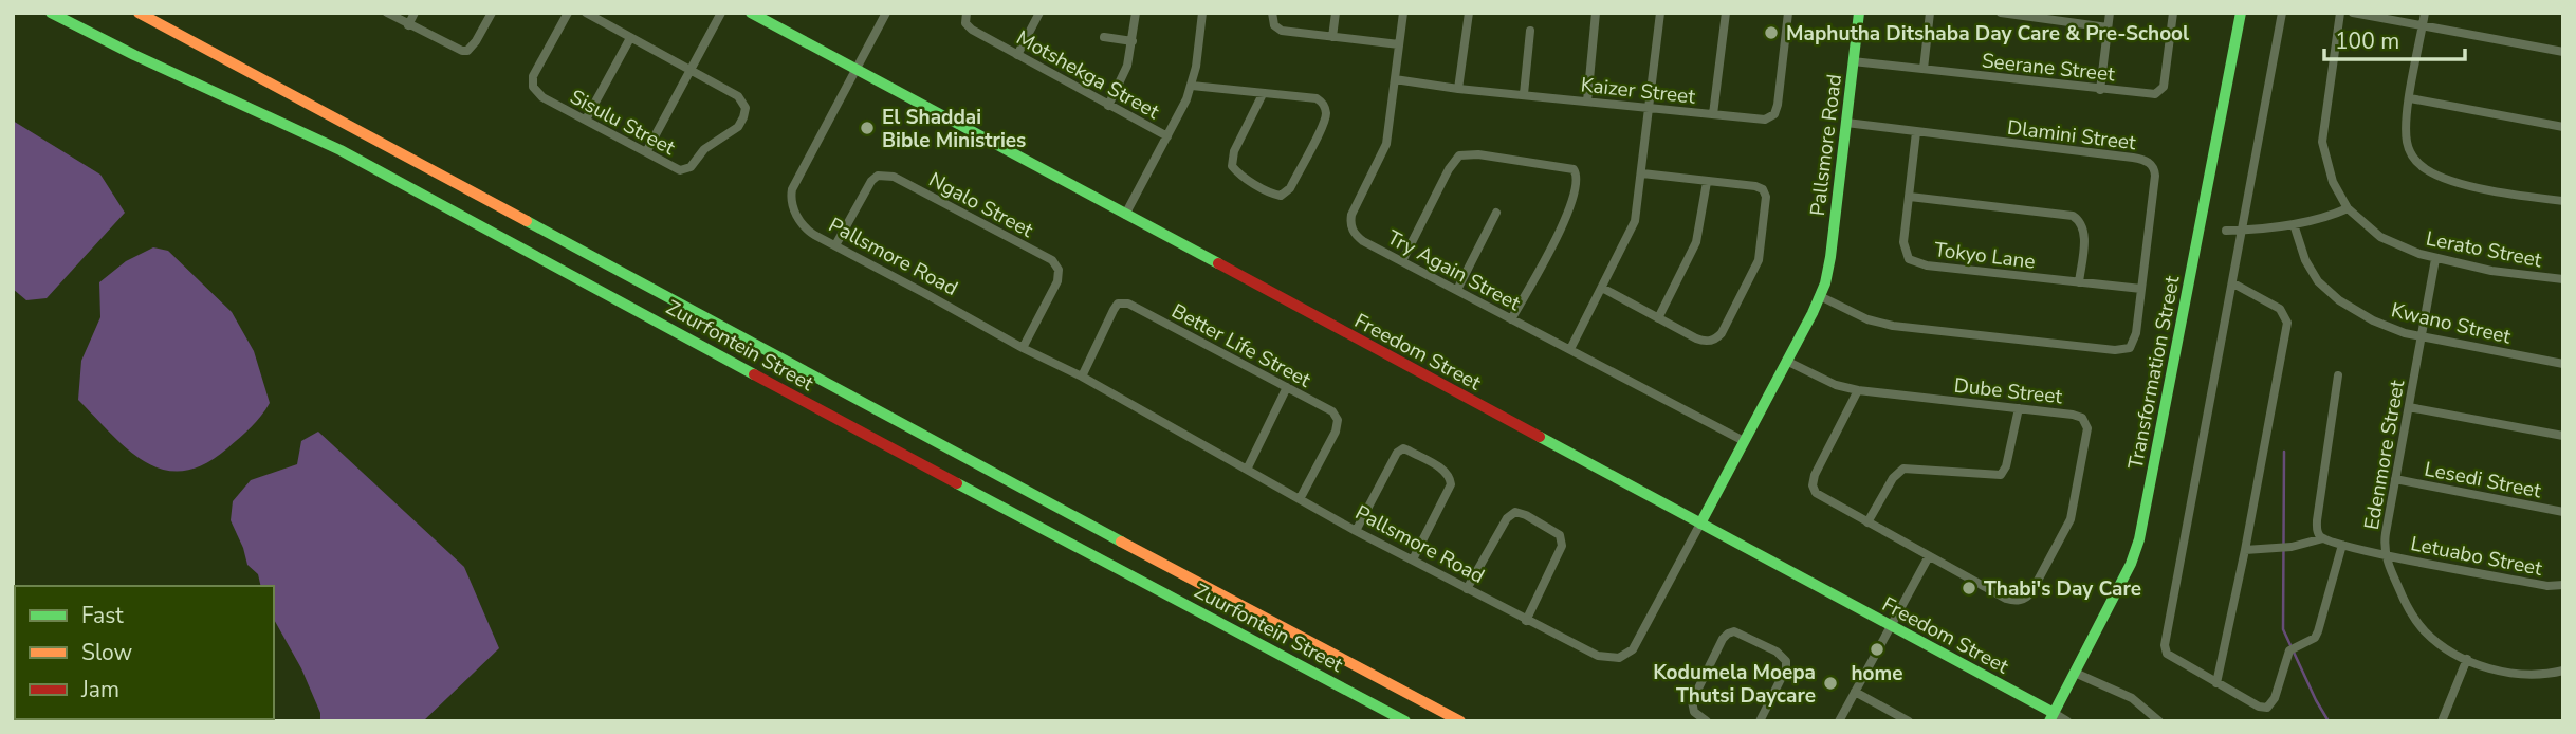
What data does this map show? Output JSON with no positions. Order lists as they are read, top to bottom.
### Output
{
  "streets": {
    "main road": [
      "Pallsmore Road",
      "Zuurfontein Street",
      "Freedom Street",
      "Transformation Street"
    ],
    "street": [
      "Seerane Street",
      "Motshekga Street",
      "Kaizer Street",
      "Sisulu Street",
      "Dlamini Street",
      "Ngalo Street",
      "Lerato Street",
      "Tokyo Lane",
      "Try Again Street",
      "Kwano Street",
      "Better Life Street",
      "Dube Street",
      "Edenmore Street",
      "Lesedi Street",
      "Letuabo Street"
    ]
  },
  "crossings": [
    ["Seerane Street", "Pallsmore Road"],
    ["Kaizer Street", "Try Again Street"],
    ["Dlamini Street", "Pallsmore Road"],
    ["Dlamini Street", "Tokyo Lane"],
    ["Pallsmore Road", "Ngalo Street"],
    ["Pallsmore Road", "Try Again Street"],
    ["Pallsmore Road", "Better Life Street"],
    ["Pallsmore Road", "Freedom Street"],
    ["Pallsmore Road", "Dube Street"],
    ["Lerato Street", "Edenmore Street"],
    ["Kwano Street", "Edenmore Street"],
    ["Freedom Street", "Transformation Street"],
    ["Edenmore Street", "Lesedi Street"],
    ["Edenmore Street", "Letuabo Street"]
  ],
  "places": [
    "Maphutha Ditshaba Day Care & Pre-School",
    "El Shaddai Bible Ministries",
    "Thabi's Day Care",
    "home",
    "Kodumela Moepa Thutsi Daycare"
  ],
  "legend": ["Fast", "Slow", "Jam"],
  "scale_bar": "100 m"
}
